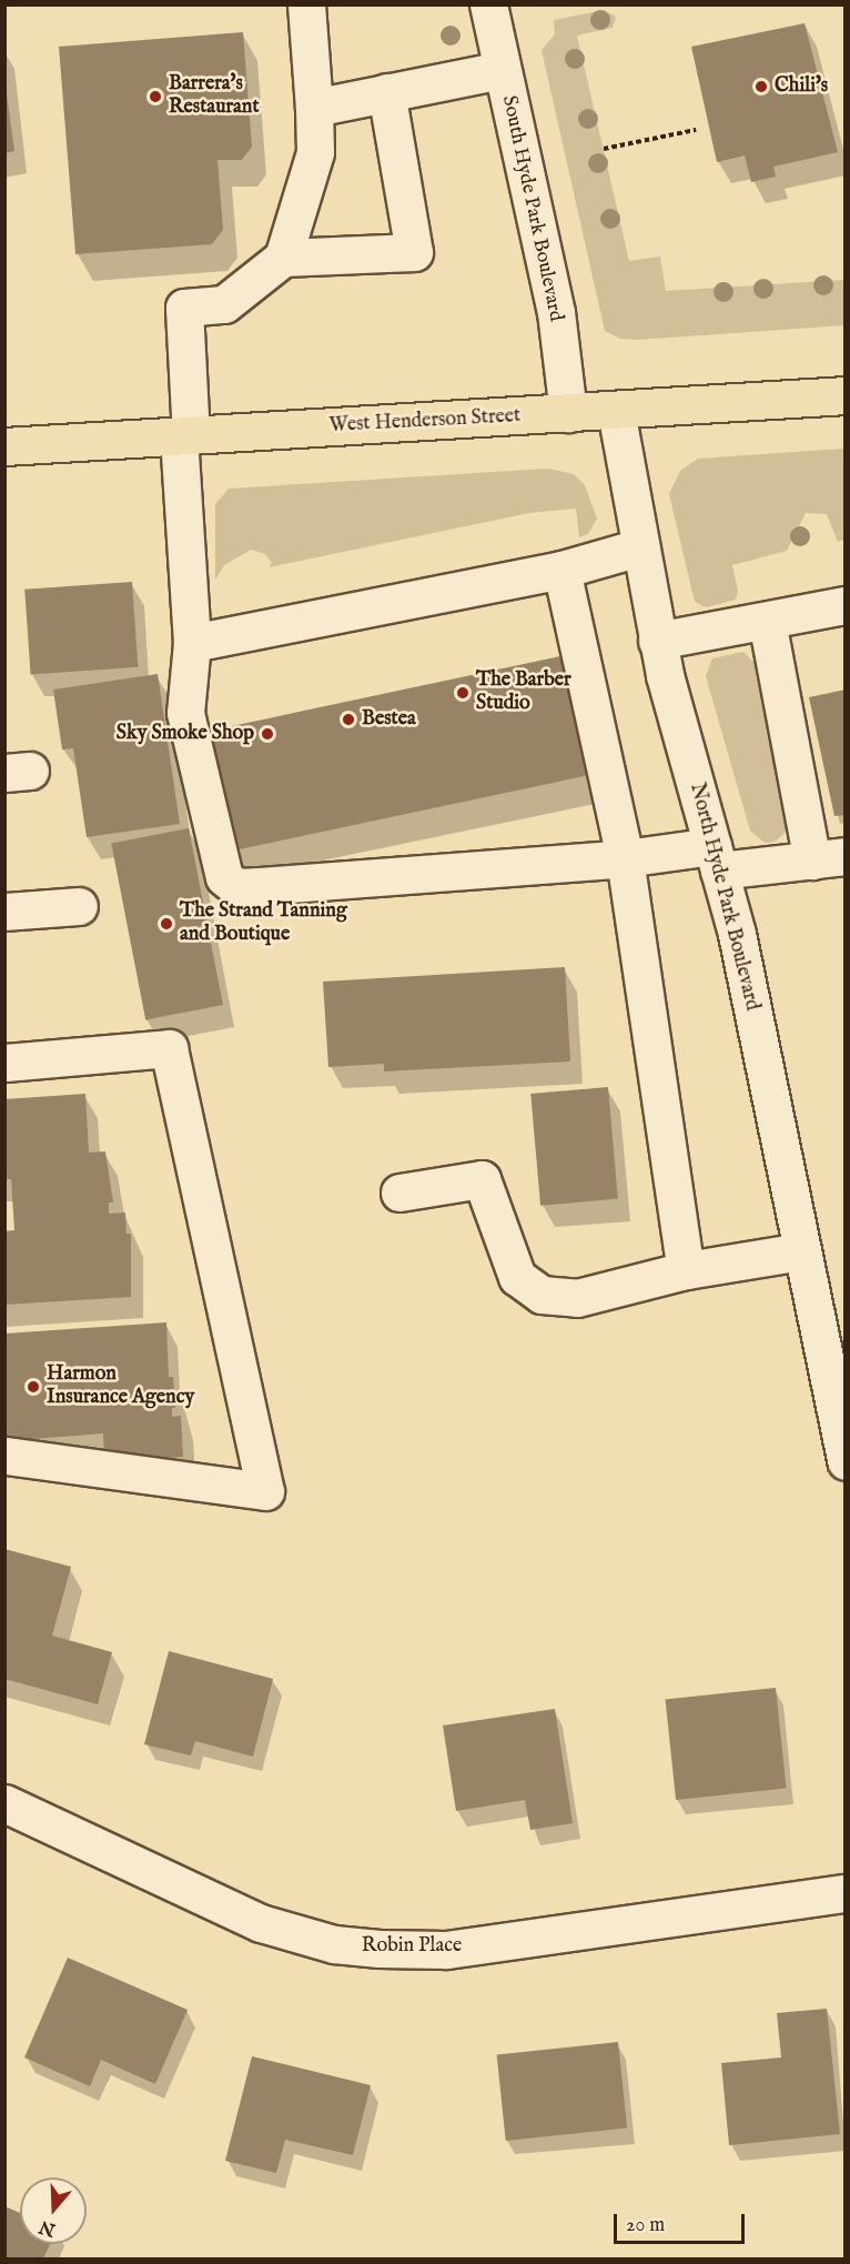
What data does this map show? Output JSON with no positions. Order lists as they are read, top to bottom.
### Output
{
  "streets": {
    "main road": ["West Henderson Street"],
    "street": ["South Hyde Park Boulevard", "North Hyde Park Boulevard", "Robin Place"]
  },
  "crossings": [
    ["South Hyde Park Boulevard", "West Henderson Street"],
    ["West Henderson Street", "North Hyde Park Boulevard"]
  ],
  "places": [
    "Chili's",
    "Barrera's Restaurant",
    "The Barber Studio",
    "Bestea",
    "Sky Smoke Shop",
    "The Strand Tanning and Boutique",
    "Harmon Insurance Agency"
  ],
  "scale_bar": "20 m",
  "north": "bottom"
}
